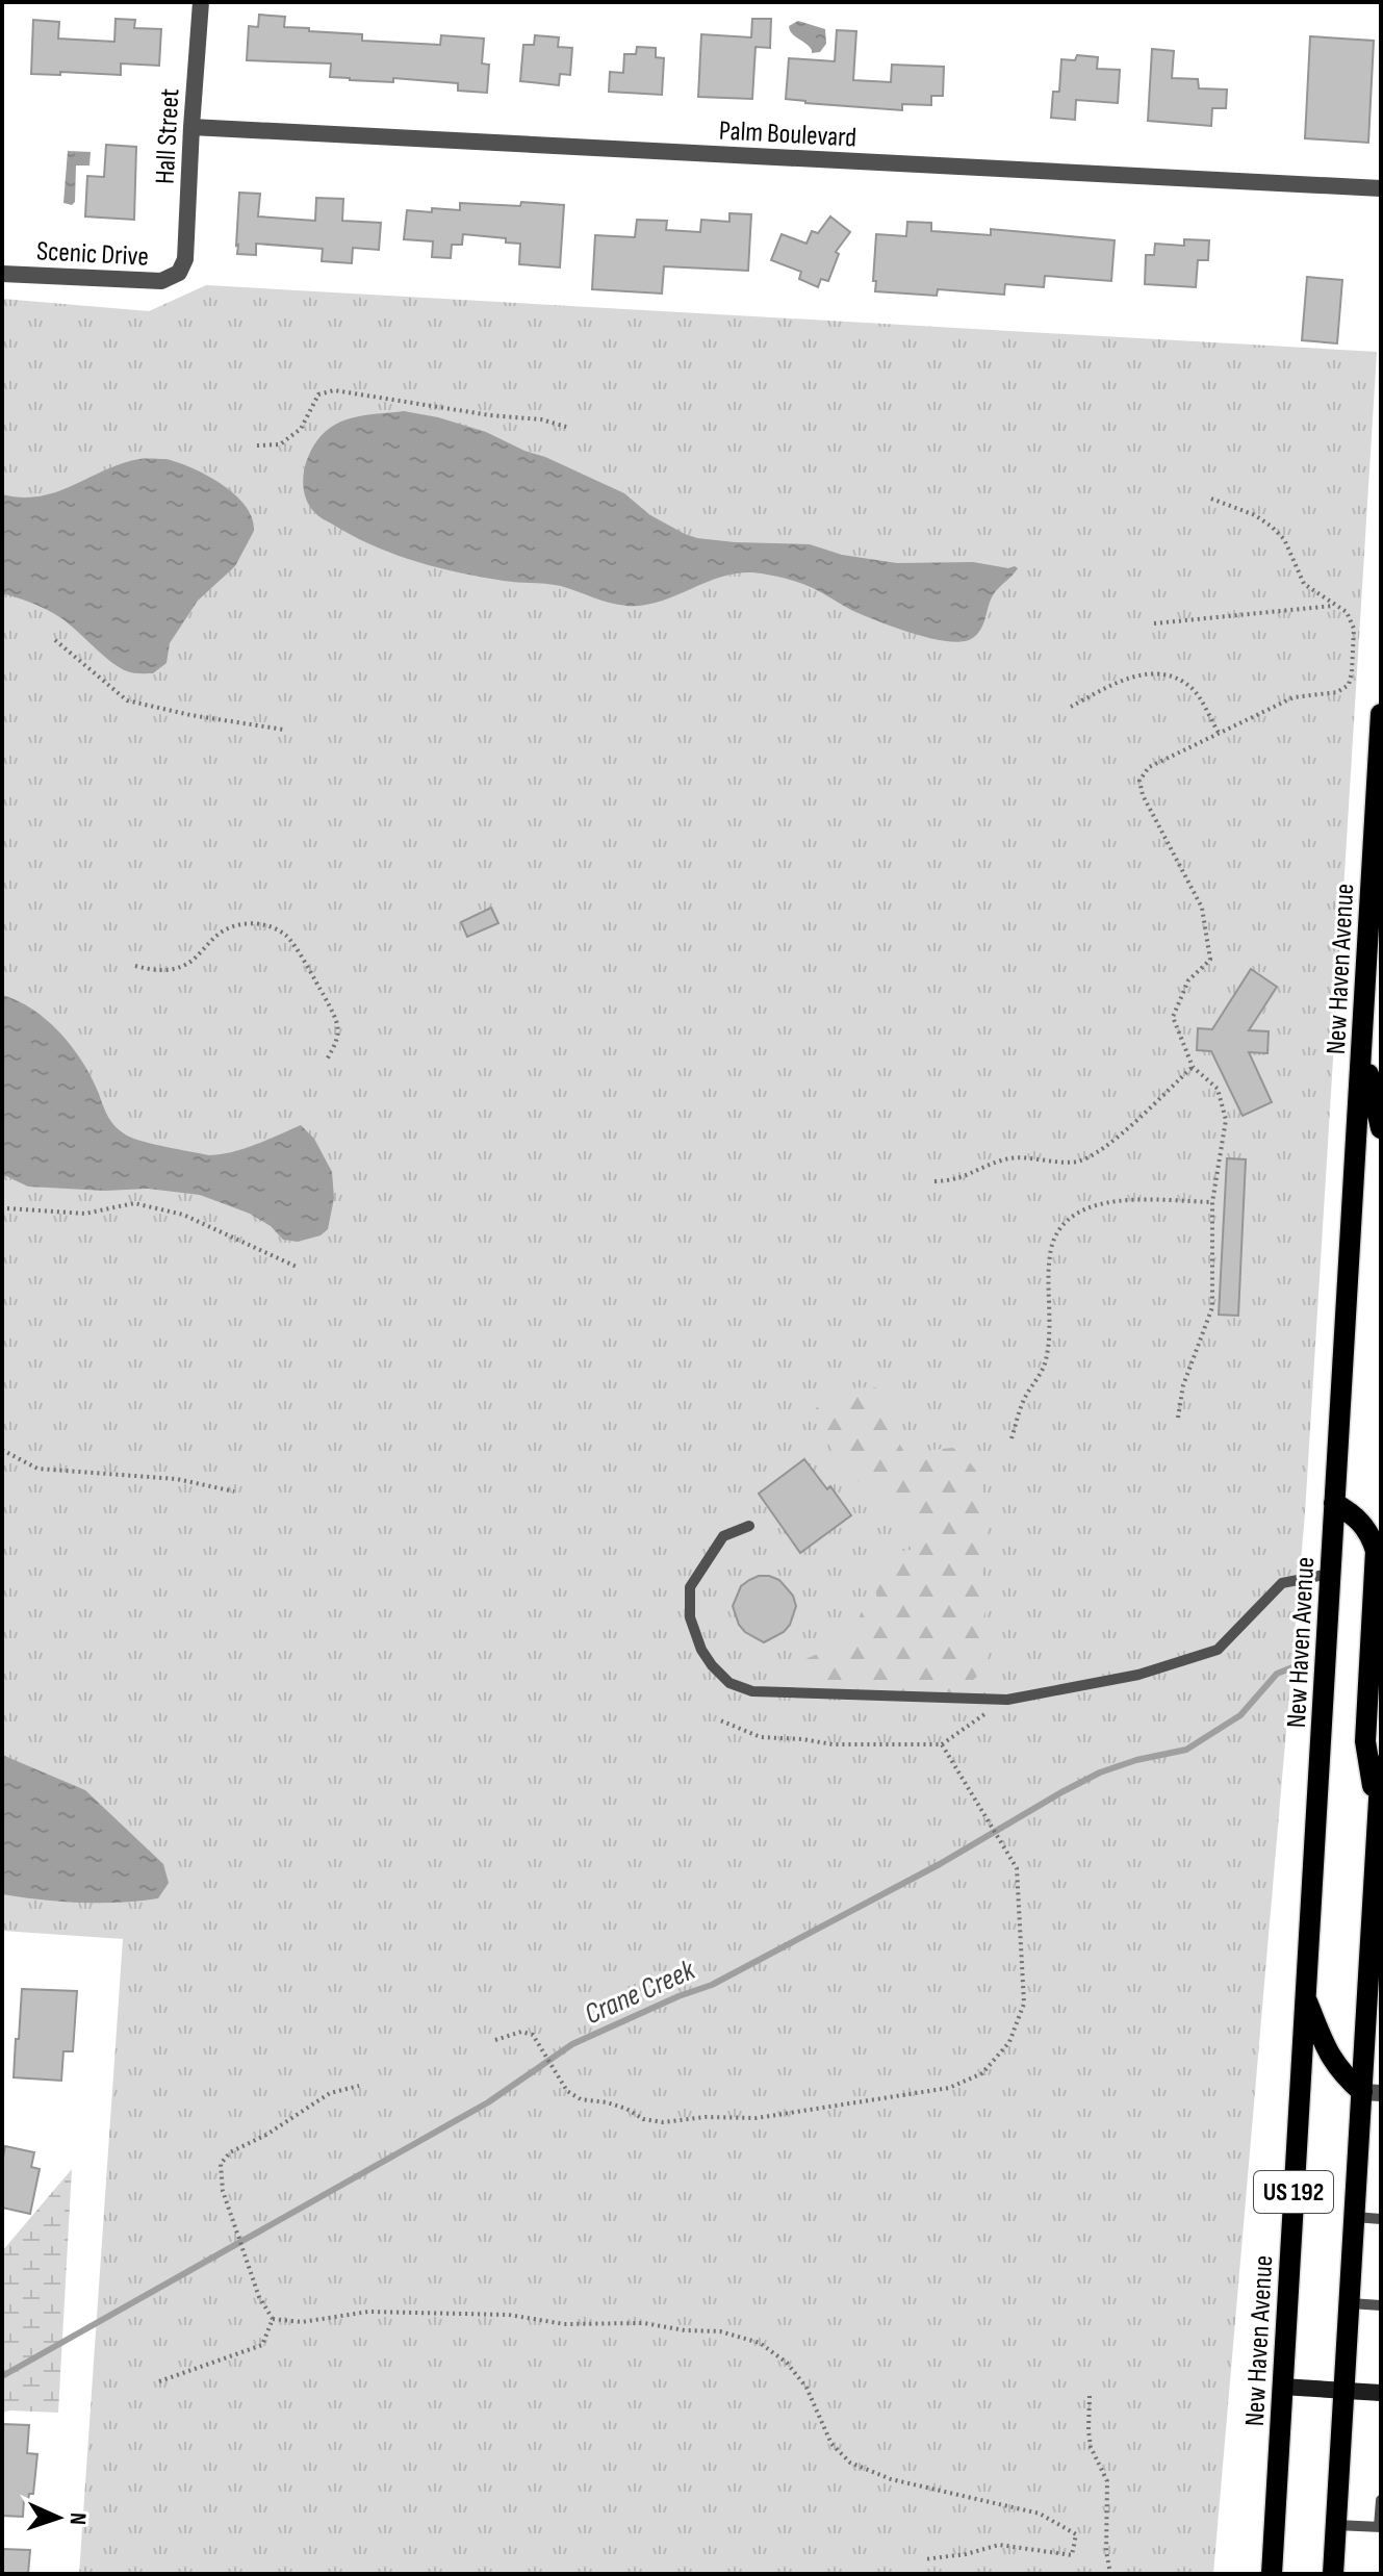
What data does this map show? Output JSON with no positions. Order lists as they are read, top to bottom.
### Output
{
  "streets": {
    "main road": ["New Haven Avenue", "US 192"],
    "street": ["Palm Boulevard", "Hall Street", "Scenic Drive"]
  },
  "crossings": [
    ["Palm Boulevard", "Hall Street"],
    ["Hall Street", "Scenic Drive"]
  ],
  "water": ["Crane Creek"],
  "north": "right"
}
